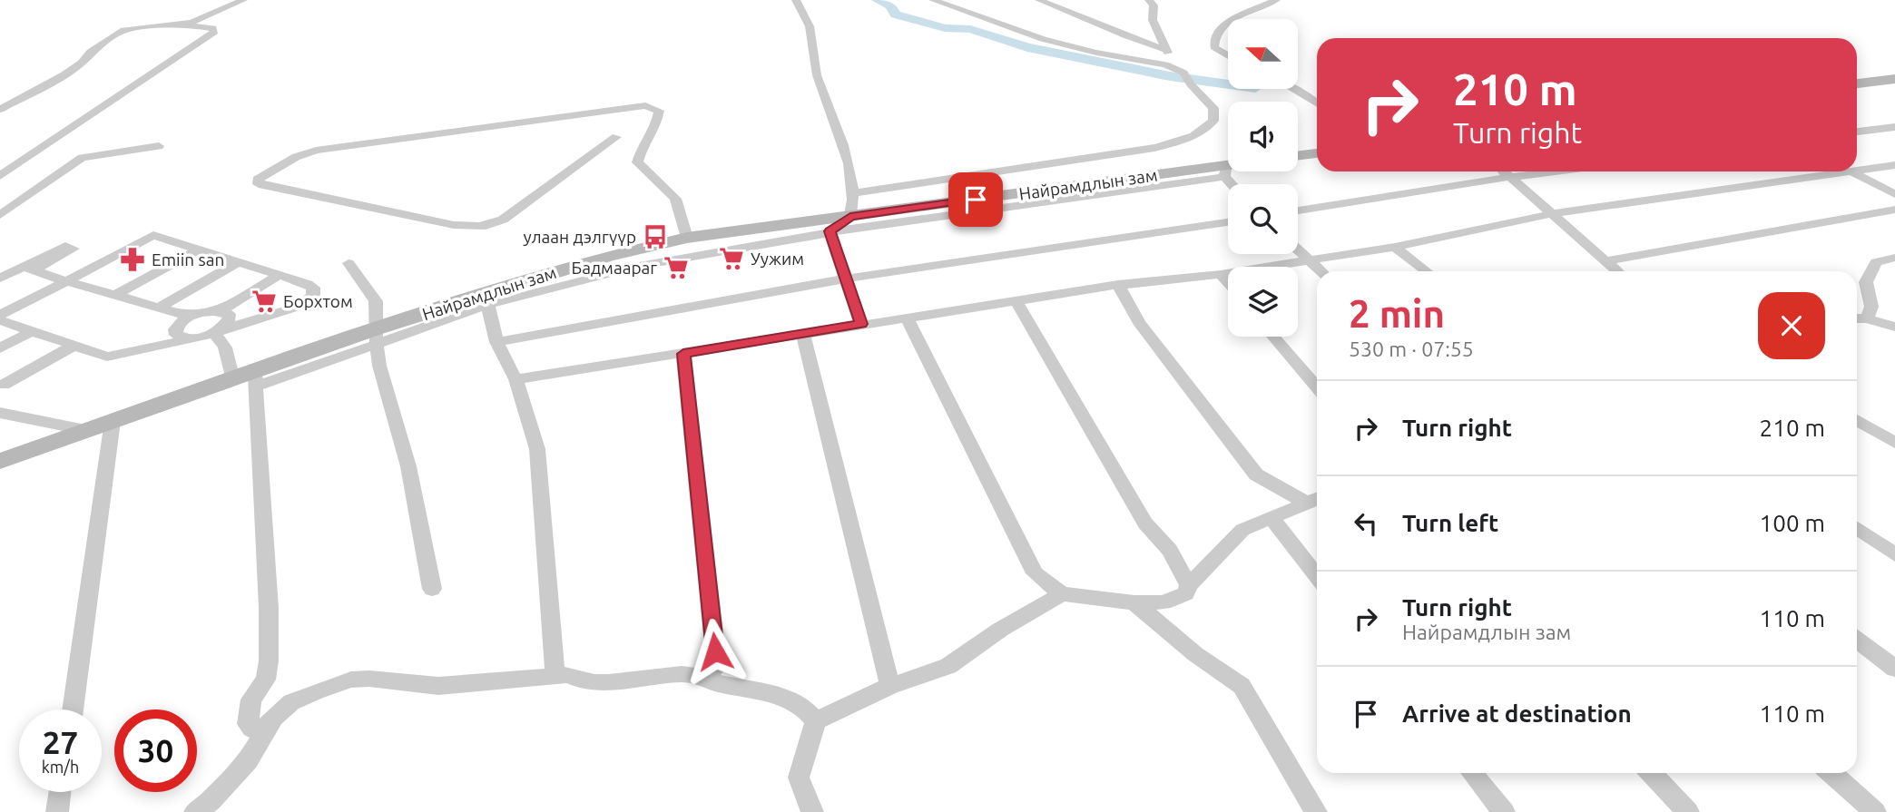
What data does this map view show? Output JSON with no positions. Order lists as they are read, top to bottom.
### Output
{
  "streets": {
    "main road": ["Найрамдлын зам"]
  },
  "places": {
    "bus stop": ["улаан дэлгүүр"],
    "supermarket": ["Уужим", "Бадмаараг", "Борхтом"],
    "pharmacy": ["Emiin san"]
  },
  "north": "left",
  "page": {
    "turn": ["210 m", "Turn right"],
    "heading": ["2 min", "530 m · 07:55"],
    "list": [
      {
        "name": "Turn right",
        "value": "210 m"
      },
      {
        "name": "Turn left",
        "value": "100 m"
      },
      {
        "name": "Turn right",
        "note": "Найрамдлын зам",
        "value": "110 m"
      },
      {
        "name": "Arrive at destination",
        "value": "110 m"
      }
    ],
    "speed": "27 km/h",
    "limit": "30"
  }
}
